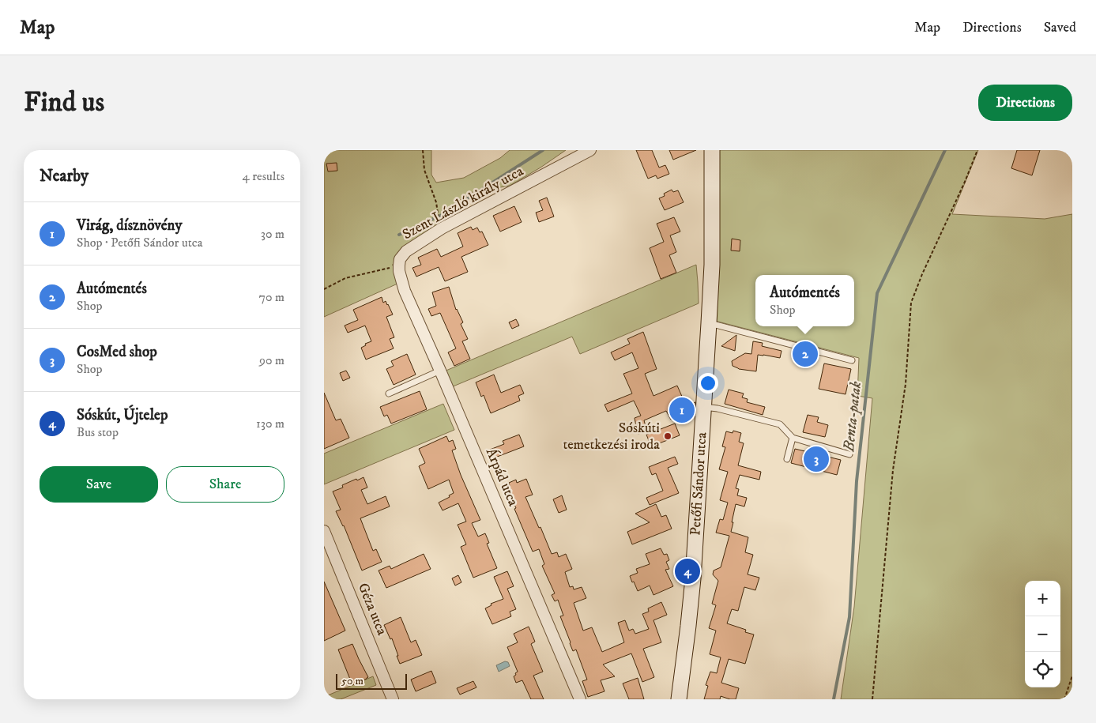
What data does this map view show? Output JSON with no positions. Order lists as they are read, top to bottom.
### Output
{
  "streets": {
    "main road": ["Petőfi Sándor utca"],
    "street": ["Szent László király utca", "Árpád utca", "Géza utca"]
  },
  "crossings": [
    ["Szent László király utca", "Árpád utca"]
  ],
  "water": ["Benta-patak"],
  "places": ["Sóskúti temetkezési iroda"],
  "scale_bar": "50 m",
  "page": {
    "header": "Map",
    "nav": ["Map", "Directions", "Saved"],
    "buttons": [
      "Directions",
      ["Save", "Share"]
    ],
    "title": "Find us",
    "heading": ["Nearby", "4 results"],
    "list": [
      {
        "mark": "1",
        "name": "Virág, dísznövény",
        "note": "Shop · Petőfi Sándor utca",
        "value": "30 m"
      },
      {
        "mark": "2",
        "name": "Autómentés",
        "note": "Shop",
        "value": "70 m"
      },
      {
        "mark": "3",
        "name": "CosMed shop",
        "note": "Shop",
        "value": "90 m"
      },
      {
        "mark": "4",
        "name": "Sóskút, Újtelep",
        "note": "Bus stop",
        "value": "130 m"
      }
    ],
    "popup": ["Autómentés", "Shop"],
    "pins": [
      "2",
      "1",
      "3",
      "4"
    ],
    "map_buttons": ["+", "−"],
    "scale": "50 m"
  }
}
